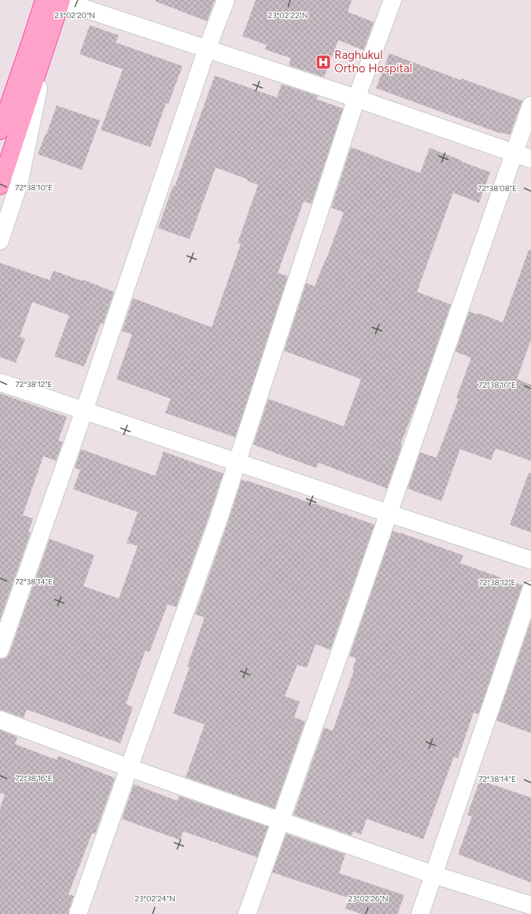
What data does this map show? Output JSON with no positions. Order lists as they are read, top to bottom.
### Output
{
  "places": {
    "hospital": ["Raghukul Ortho Hospital"]
  },
  "coordinates": [
    "23°02'20\"N",
    "23°02'22\"N",
    "72°38'10\"E",
    "72°38'08\"E",
    "72°38'12\"E",
    "72°38'14\"E",
    "72°38'16\"E",
    "23°02'24\"N",
    "23°02'26\"N"
  ]
}
